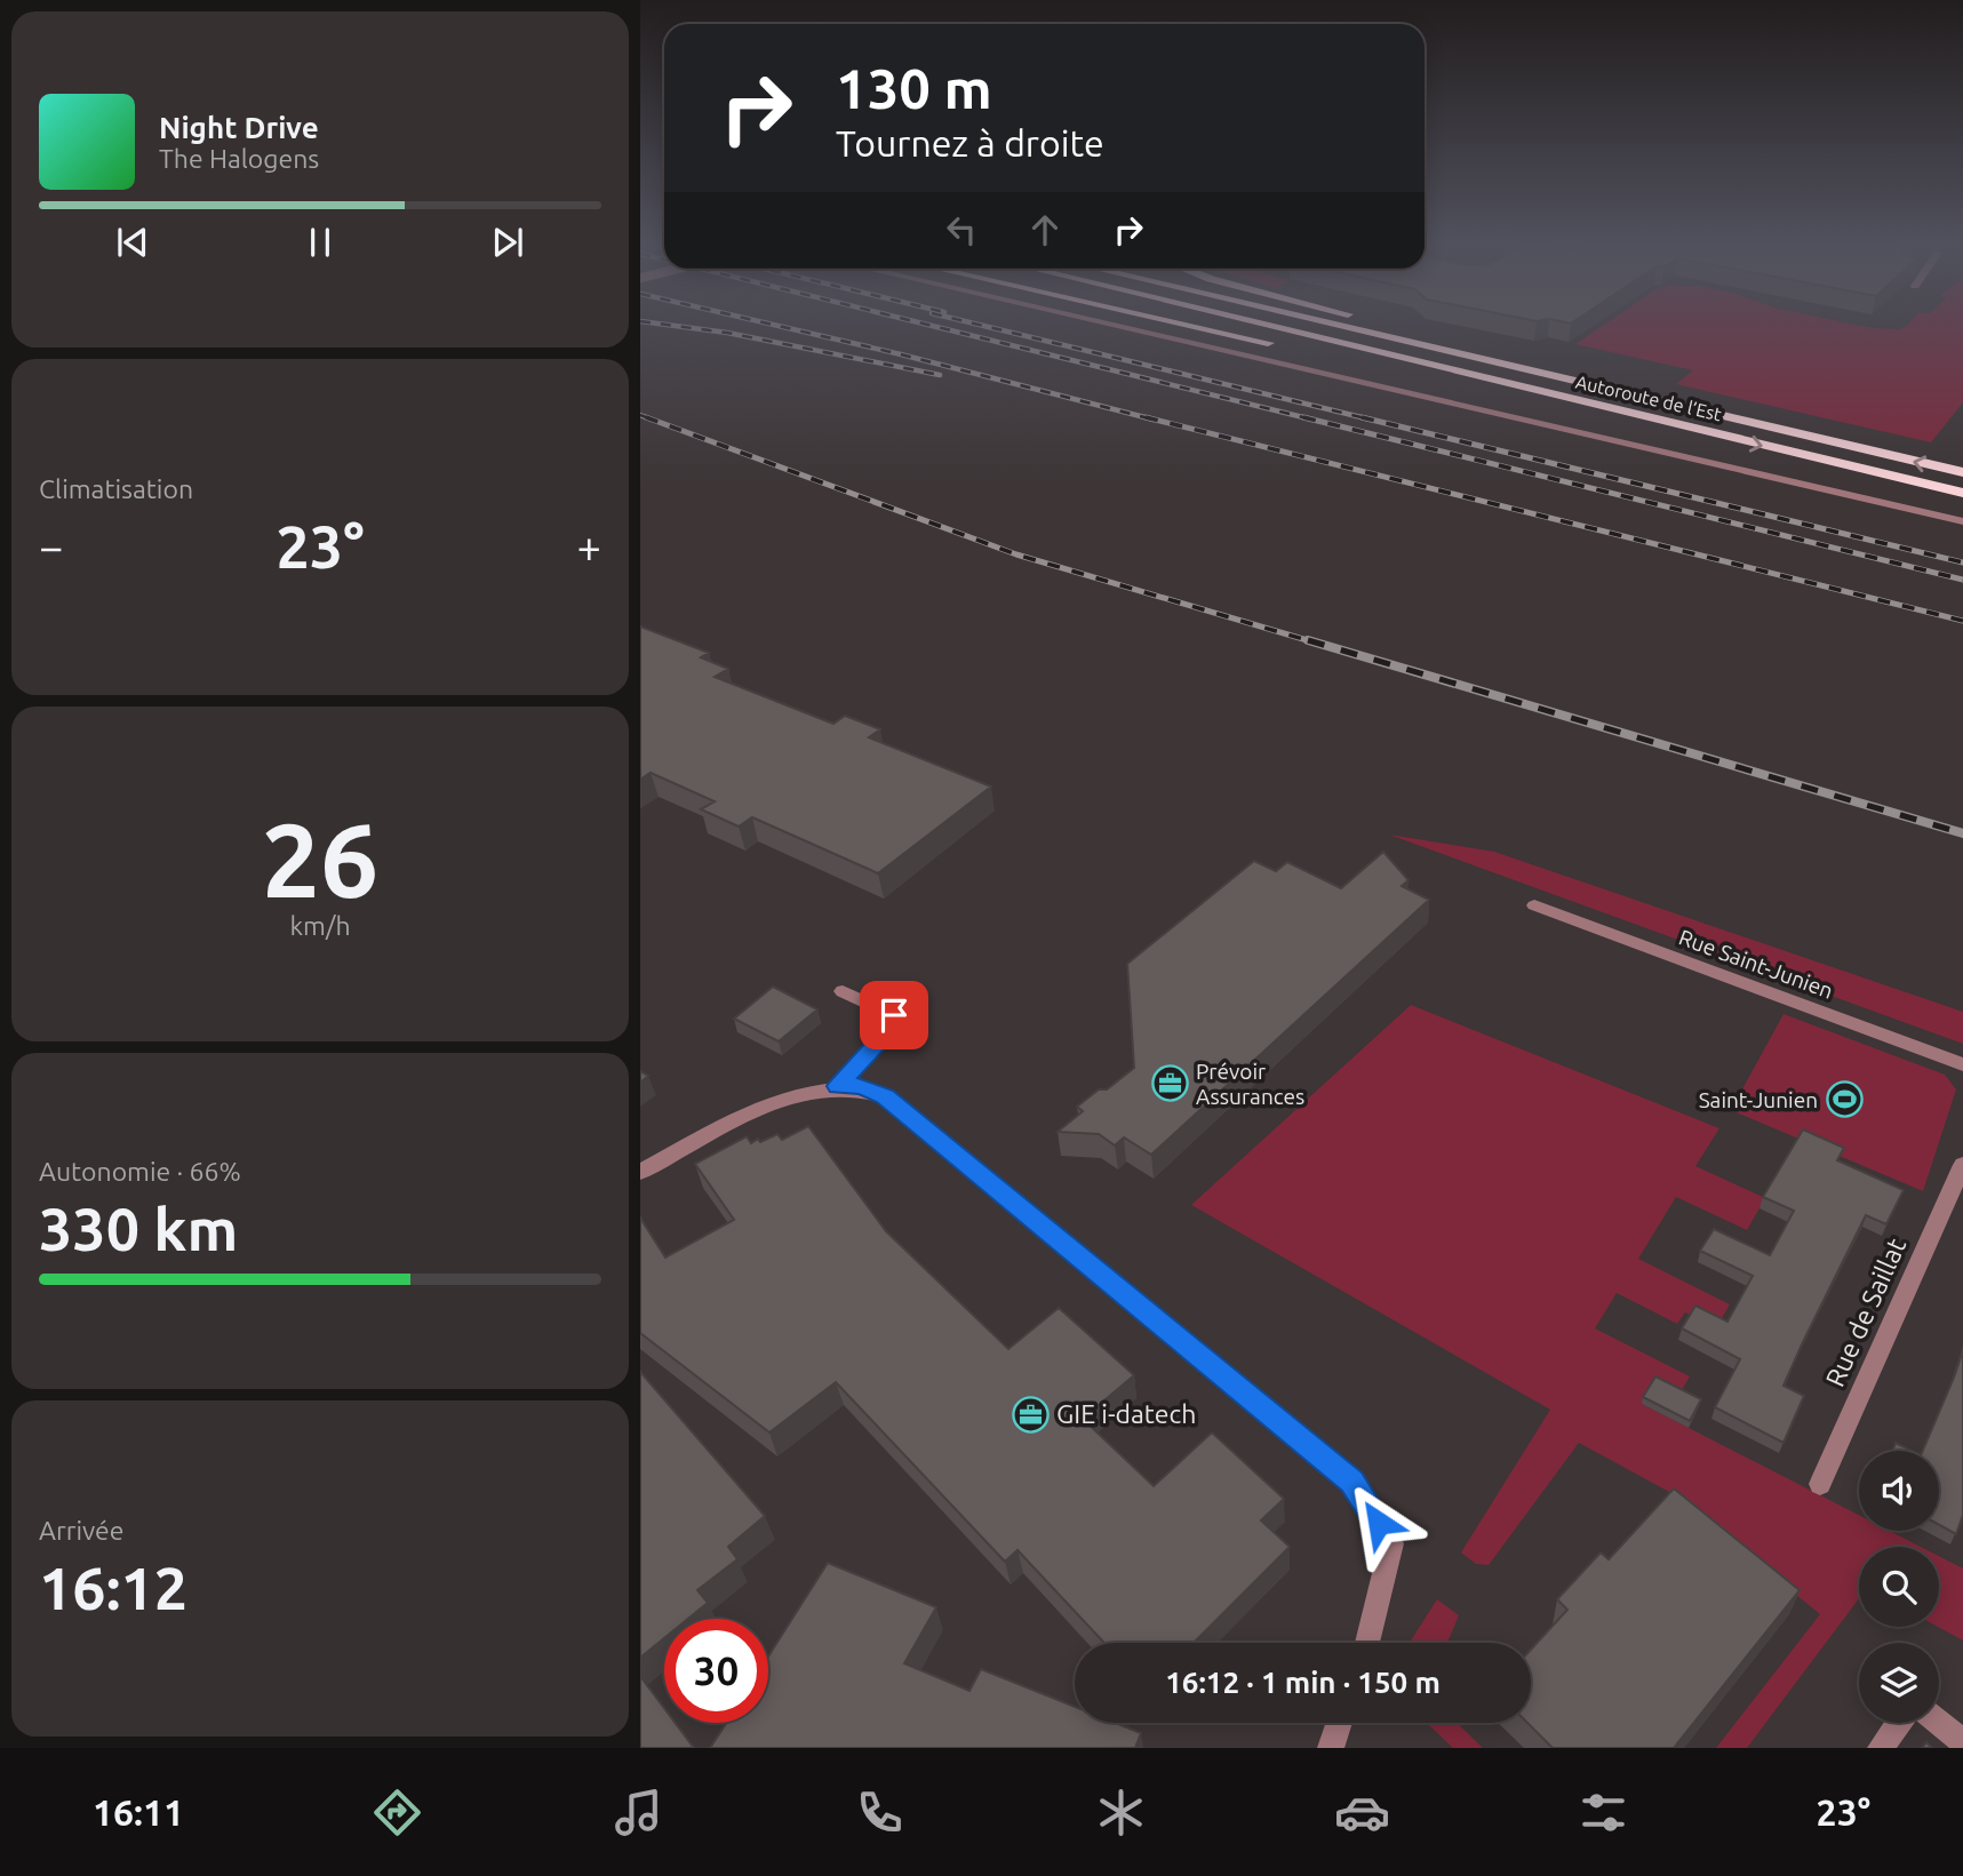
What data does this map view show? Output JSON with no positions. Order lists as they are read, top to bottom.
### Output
{
  "streets": {
    "highway": ["Autoroute de l’Est"],
    "street": ["Rue Saint-Junien", "Rue de Saillat"]
  },
  "places": {
    "office": ["Prévoir Assurances", "GIE i-datech"],
    "sports": ["Saint-Junien"]
  },
  "page": {
    "turn": ["130 m", "Tournez à droite"],
    "song": ["Night Drive", "The Halogens"],
    "tile": [
      "Climatisation",
      ["26", "km/h"],
      ["Autonomie · 66%", "330 km"],
      ["Arrivée", "16:12"]
    ],
    "heat": ["−", "23°", "+"],
    "limit": "30",
    "trip": "16:12 · 1 min · 150 m",
    "tabs": ["16:11", "23°"]
  }
}
